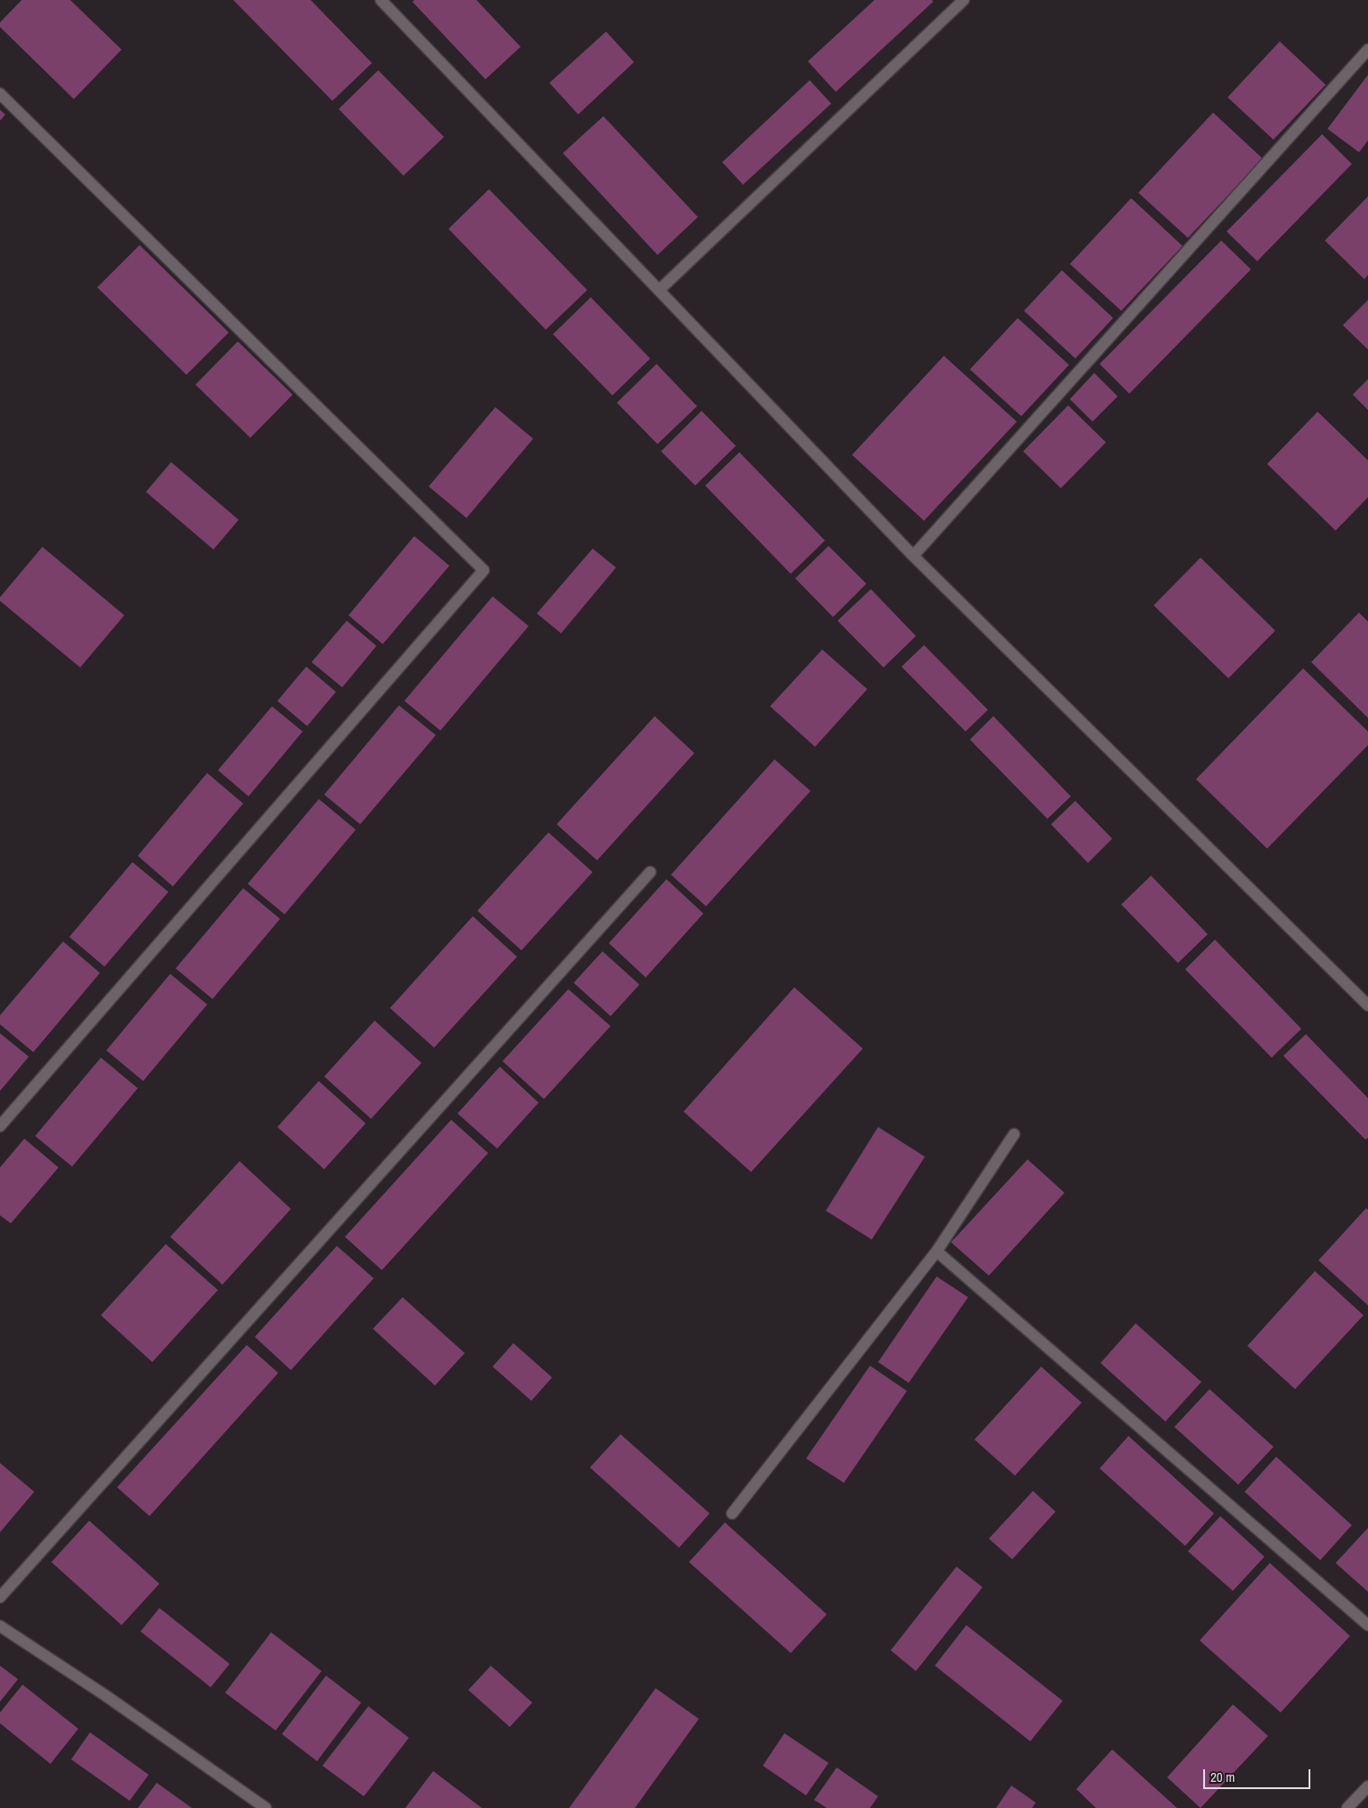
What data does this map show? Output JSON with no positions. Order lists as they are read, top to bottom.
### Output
{
  "scale_bar": "20 m"
}
